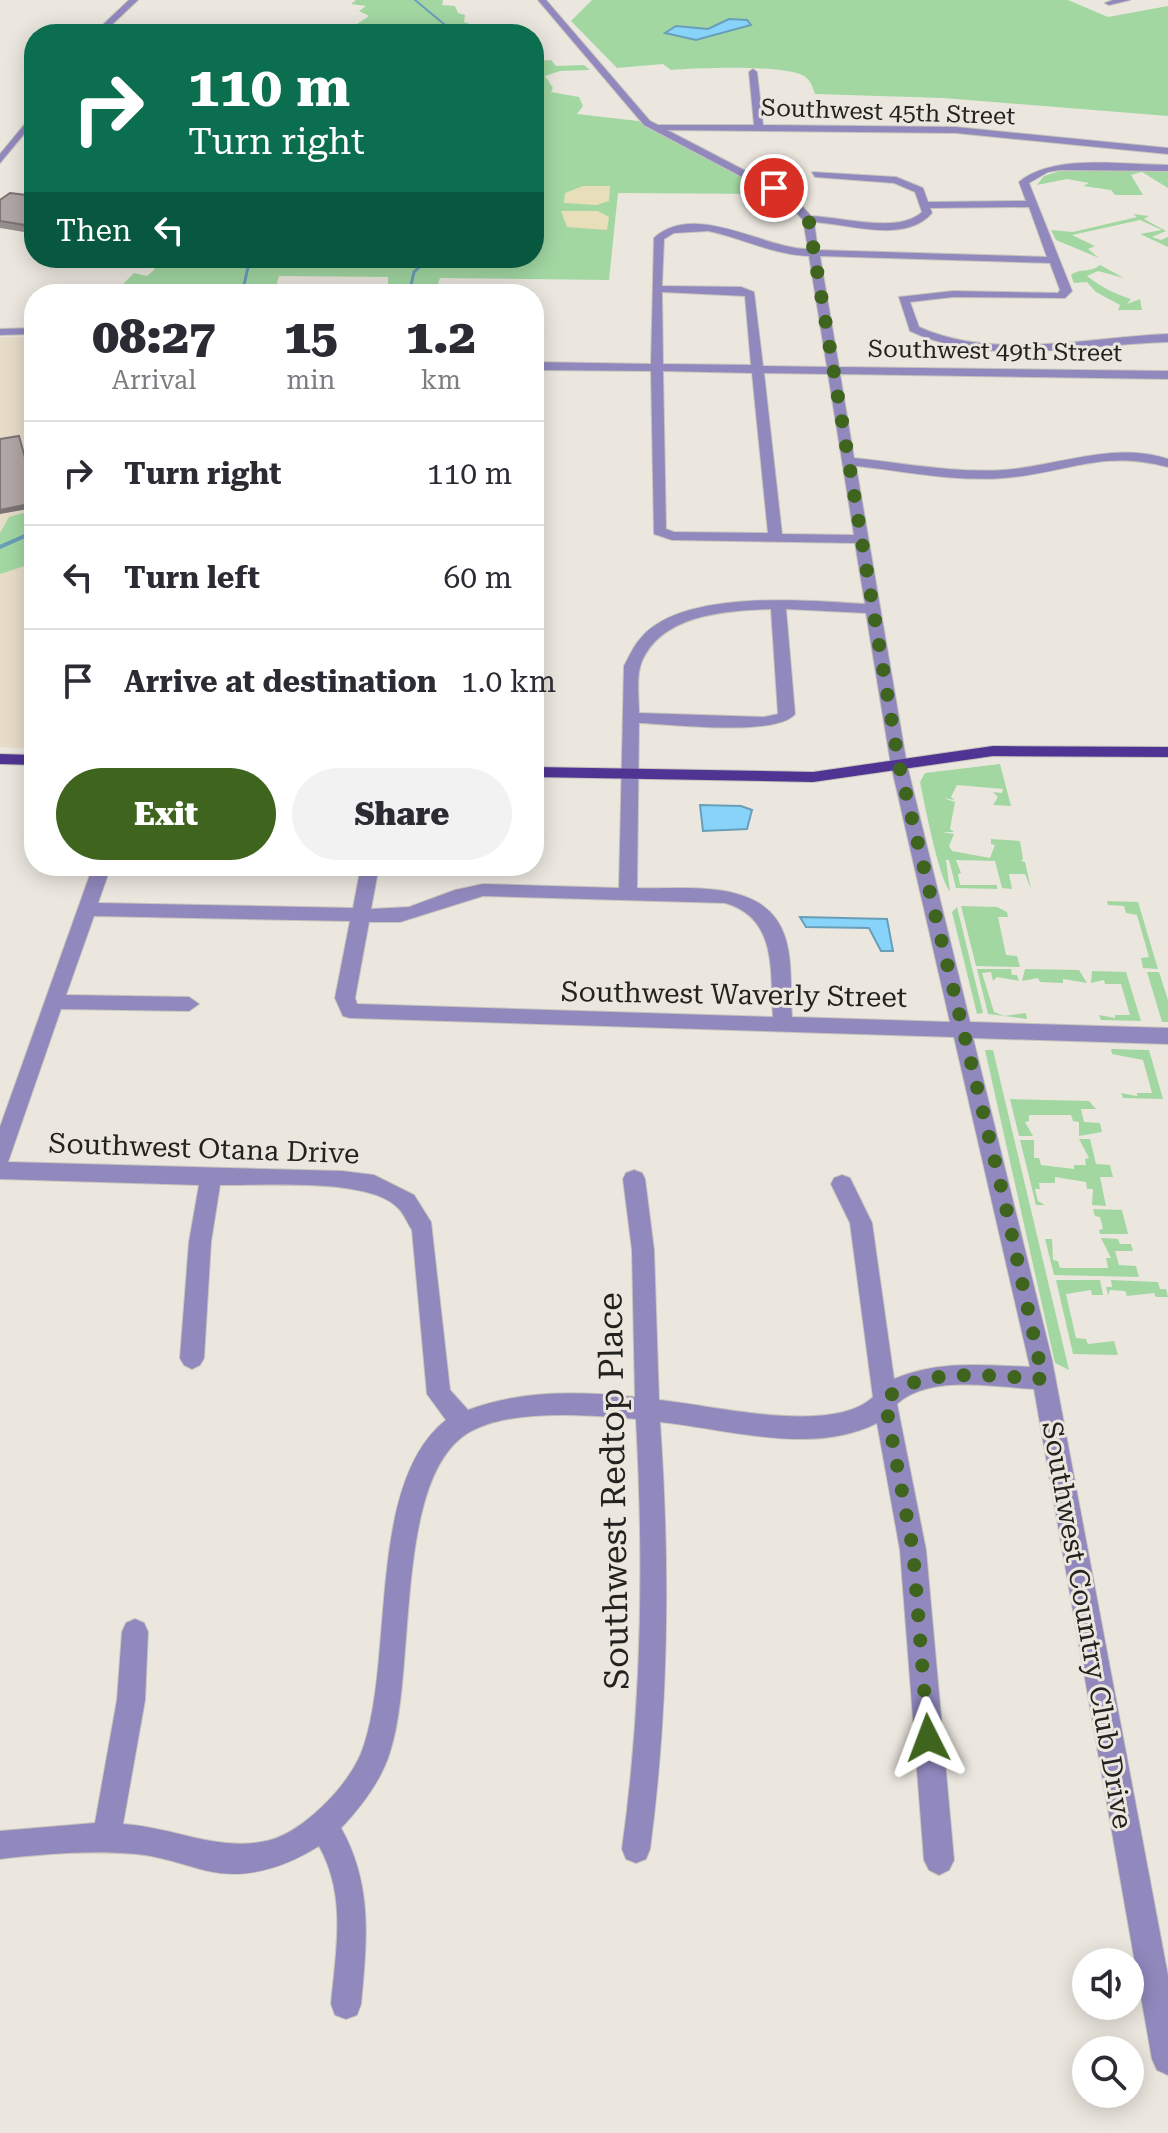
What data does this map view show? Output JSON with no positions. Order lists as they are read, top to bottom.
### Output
{
  "streets": {
    "street": [
      "Southwest 45th Street",
      "Southwest 49th Street",
      "Southwest Waverly Street",
      "Southwest Otana Drive",
      "Southwest Redtop Place",
      "Southwest Country Club Drive"
    ]
  },
  "crossings": [
    ["Southwest 49th Street", "Southwest Country Club Drive"],
    ["Southwest Waverly Street", "Southwest Country Club Drive"]
  ],
  "page": {
    "turn": ["110 m", "Turn right"],
    "then": "Then",
    "eta": [
      "08:27",
      "Arrival",
      "15",
      "min",
      "1.2",
      "km"
    ],
    "list": [
      {
        "name": "Turn right",
        "value": "110 m"
      },
      {
        "name": "Turn left",
        "value": "60 m"
      },
      {
        "name": "Arrive at destination",
        "value": "1.0 km"
      }
    ],
    "buttons": ["Exit", "Share"]
  }
}
